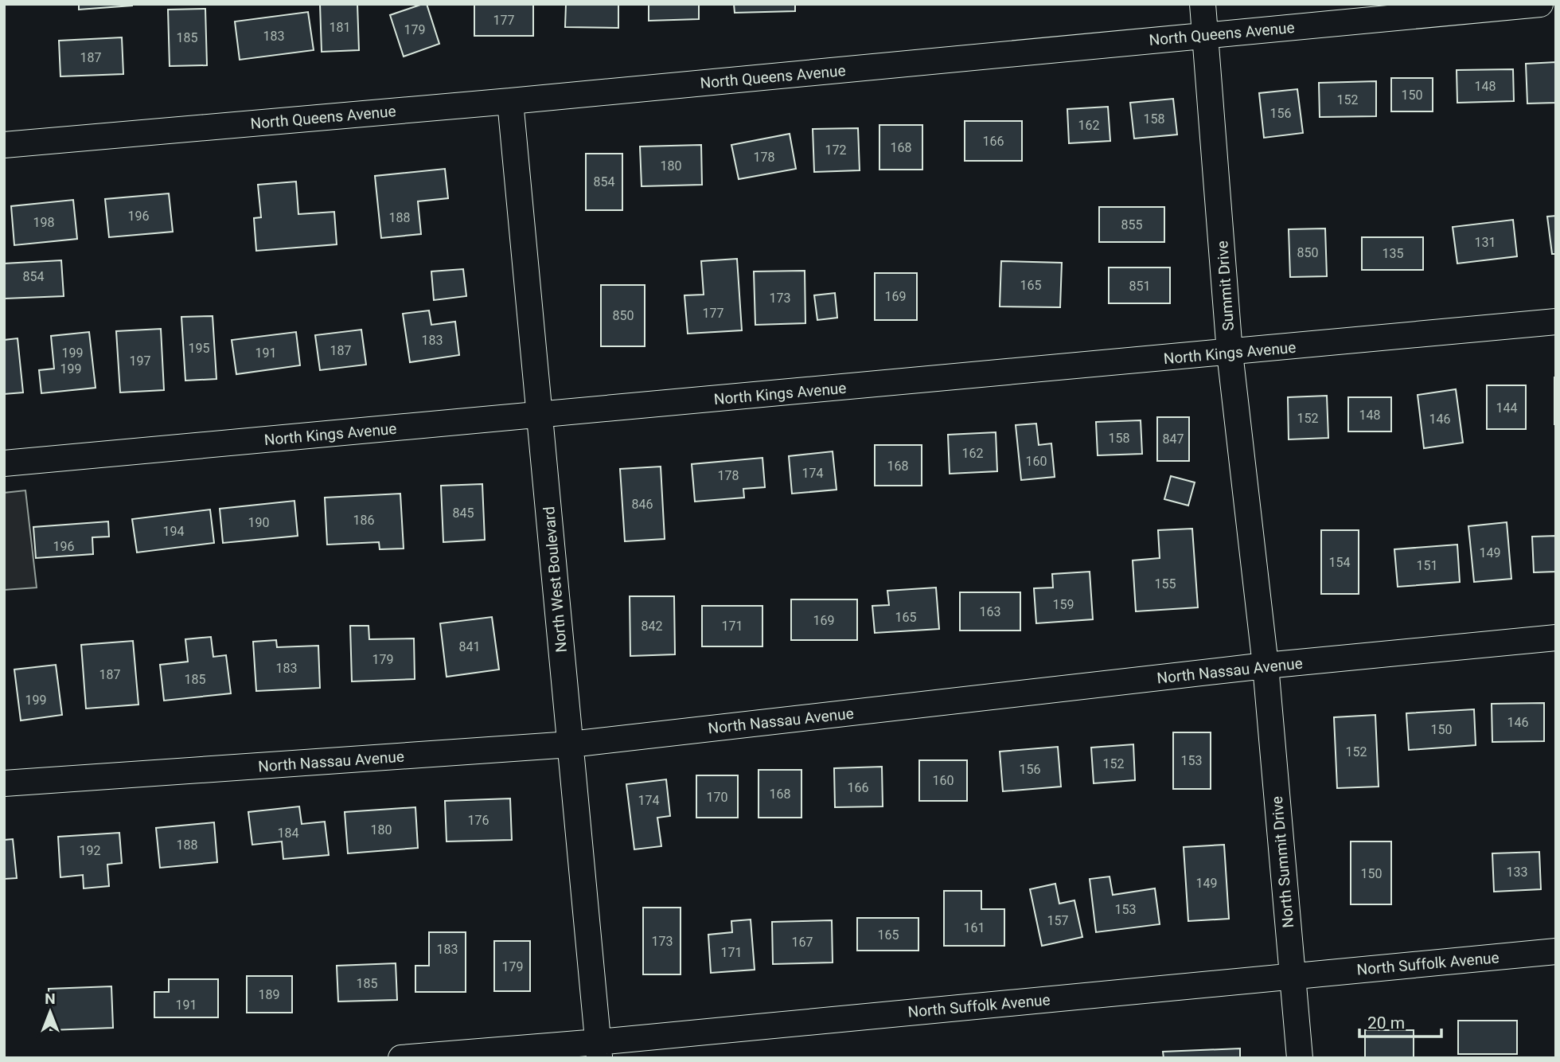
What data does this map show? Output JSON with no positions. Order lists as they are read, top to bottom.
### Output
{
  "streets": {
    "street": [
      "North Queens Avenue",
      "Summit Drive",
      "North Kings Avenue",
      "North West Boulevard",
      "North Nassau Avenue",
      "North Summit Drive",
      "North Suffolk Avenue"
    ]
  },
  "crossings": [
    ["North Queens Avenue", "Summit Drive"],
    ["North Queens Avenue", "North West Boulevard"],
    ["Summit Drive", "North Kings Avenue"],
    ["Summit Drive", "North Nassau Avenue"],
    ["Summit Drive", "North Summit Drive"],
    ["North Kings Avenue", "North West Boulevard"],
    ["North West Boulevard", "North Nassau Avenue"],
    ["North West Boulevard", "North Suffolk Avenue"],
    ["North Nassau Avenue", "North Summit Drive"],
    ["North Summit Drive", "North Suffolk Avenue"]
  ],
  "house_numbers": [
    "177",
    "181",
    "179",
    "183",
    "185",
    "187",
    "148",
    "150",
    "152",
    "156",
    "158",
    "162",
    "166",
    "168",
    "172",
    "178",
    "180",
    "854",
    "196",
    "188",
    "198",
    "855",
    "131",
    "850",
    "135",
    "854",
    "165",
    "851",
    "169",
    "173",
    "177",
    "850",
    "183",
    "195",
    "187",
    "199",
    "191",
    "197",
    "199",
    "144",
    "148",
    "152",
    "146",
    "158",
    "847",
    "162",
    "160",
    "168",
    "174",
    "178",
    "846",
    "845",
    "186",
    "190",
    "194",
    "196",
    "149",
    "154",
    "151",
    "155",
    "159",
    "163",
    "165",
    "169",
    "842",
    "171",
    "841",
    "179",
    "183",
    "187",
    "185",
    "199",
    "146",
    "150",
    "152",
    "153",
    "152",
    "156",
    "160",
    "166",
    "168",
    "170",
    "174",
    "176",
    "180",
    "184",
    "188",
    "192",
    "133",
    "150",
    "149",
    "153",
    "157",
    "161",
    "165",
    "173",
    "167",
    "183",
    "171",
    "179",
    "185",
    "189",
    "191"
  ],
  "scale_bar": "20 m",
  "north": "top"
}
